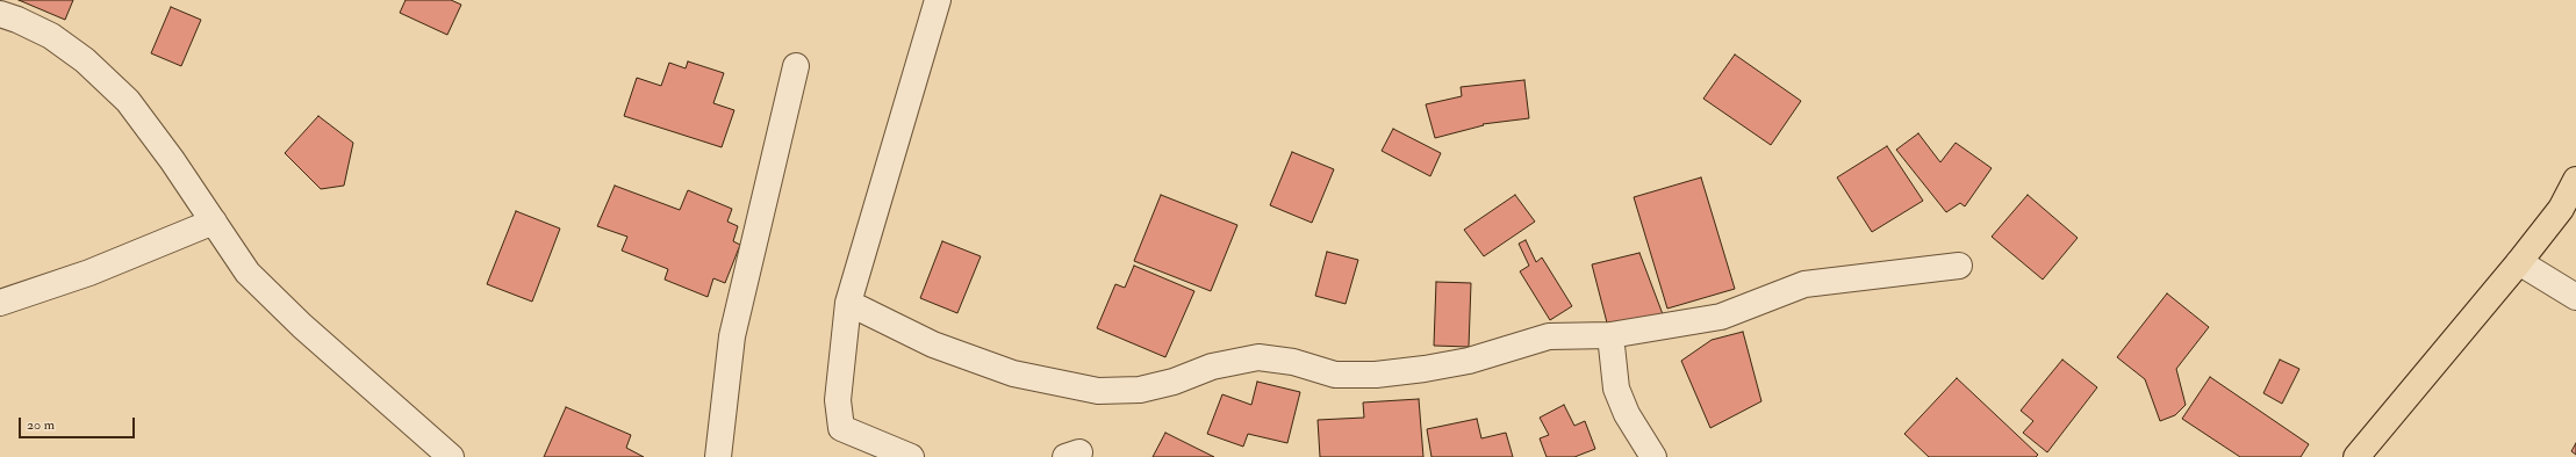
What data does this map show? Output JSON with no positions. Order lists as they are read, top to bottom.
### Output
{
  "scale_bar": "20 m"
}
